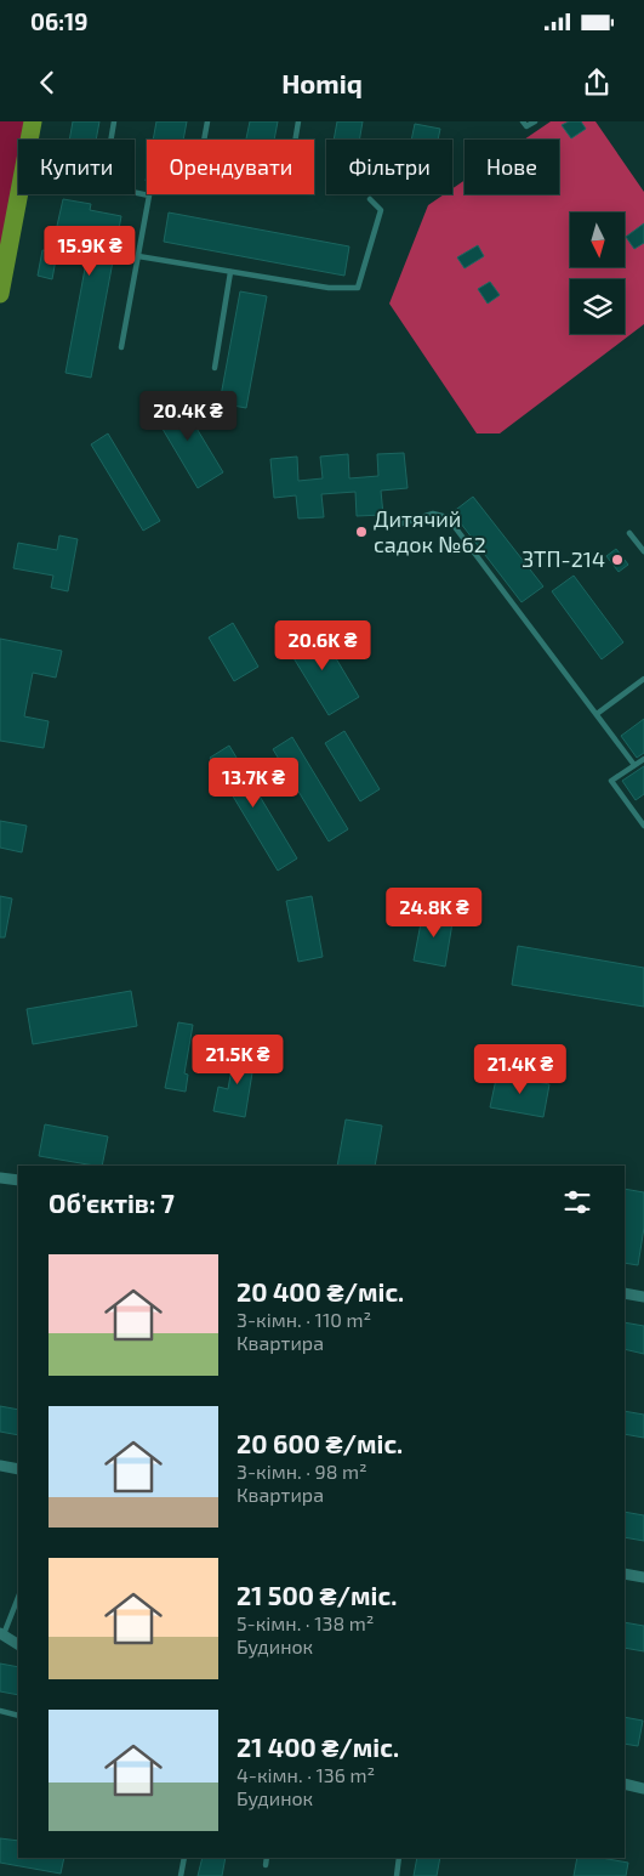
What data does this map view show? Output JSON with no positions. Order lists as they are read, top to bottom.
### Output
{
  "places": ["Дитячий садок №62", "ЗТП-214"],
  "north": "bottom",
  "page": {
    "status": "06:19",
    "header": "Homiq",
    "chip": [
      "Купити",
      "Орендувати",
      "Фільтри",
      "Нове"
    ],
    "price": [
      "15.9K ₴",
      "20.4K ₴",
      "20.6K ₴",
      "13.7K ₴",
      "24.8K ₴",
      "21.5K ₴",
      "21.4K ₴"
    ],
    "heading": "Об’єктів: 7",
    "list": [
      {
        "name": "20 400 ₴/міс.",
        "note": "3-кімн. · 110 m² · Квартира"
      },
      {
        "name": "20 600 ₴/міс.",
        "note": "3-кімн. · 98 m² · Квартира"
      },
      {
        "name": "21 500 ₴/міс.",
        "note": "5-кімн. · 138 m² · Будинок"
      },
      {
        "name": "21 400 ₴/міс.",
        "note": "4-кімн. · 136 m² · Будинок"
      }
    ]
  }
}
